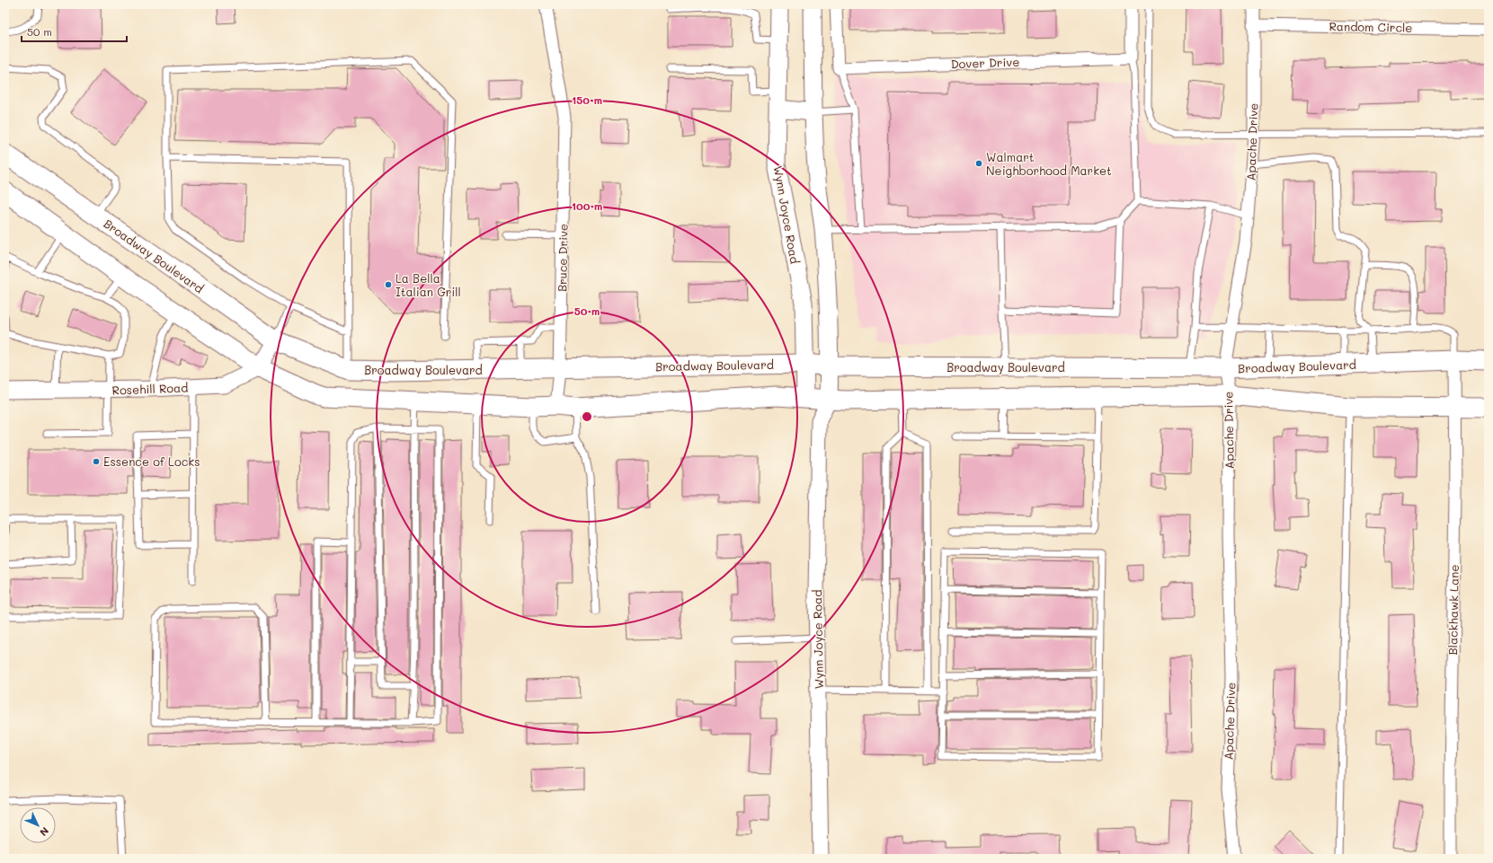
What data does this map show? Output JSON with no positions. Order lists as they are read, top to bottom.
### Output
{
  "streets": {
    "main road": ["Wynn Joyce Road", "Broadway Boulevard"],
    "street": [
      "Random Circle",
      "Dover Drive",
      "Apache Drive",
      "Bruce Drive",
      "Rosehill Road",
      "Blackhawk Lane"
    ]
  },
  "crossings": [
    ["Random Circle", "Apache Drive"],
    ["Apache Drive", "Broadway Boulevard"],
    ["Wynn Joyce Road", "Broadway Boulevard"],
    ["Broadway Boulevard", "Bruce Drive"],
    ["Broadway Boulevard", "Blackhawk Lane"]
  ],
  "places": ["Walmart Neighborhood Market", "La Bella Italian Grill", "Essence of Locks"],
  "scale_bar": "50 m",
  "north": "bottom right",
  "rings": ["150 m", "100 m", "50 m"]
}
